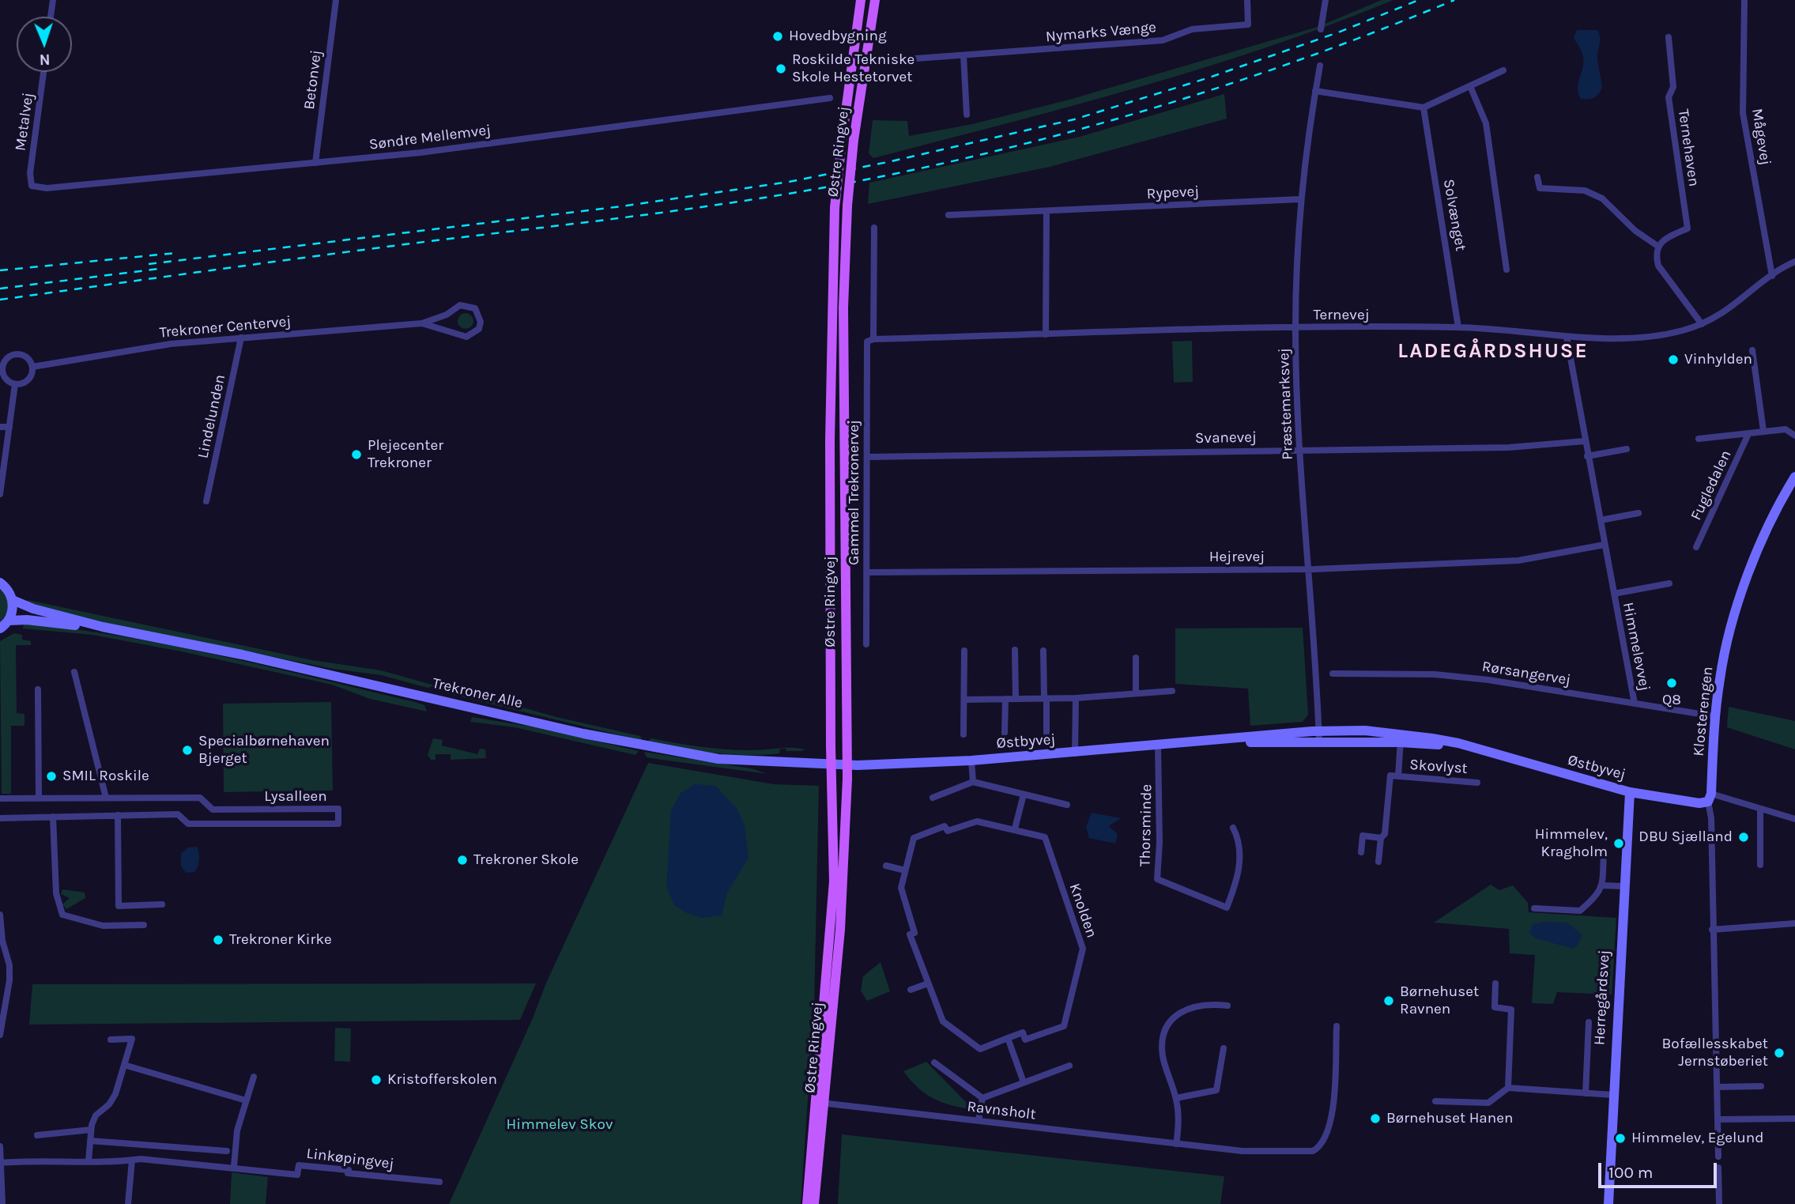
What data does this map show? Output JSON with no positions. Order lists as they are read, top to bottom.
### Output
{
  "streets": {
    "main road": ["Østre Ringvej"],
    "street": [
      "Nymarks Vænge",
      "Betonvej",
      "Metalvej",
      "Mågevej",
      "Søndre Mellemvej",
      "Ternehaven",
      "Rypevej",
      "Solvænget",
      "Ternevej",
      "Trekroner Centervej",
      "Præstemarksvej",
      "Lindelunden",
      "Svanevej",
      "Fugledalen",
      "Gammel Trekronervej",
      "Hejrevej",
      "Himmelevvej",
      "Rørsangervej",
      "Trekroner Alle",
      "Klosterengen",
      "Østbyvej",
      "Skovlyst",
      "Lysalleen",
      "Thorsminde",
      "Knolden",
      "Herregårdsvej",
      "Ravnsholt",
      "Linkøpingvej"
    ]
  },
  "crossings": [
    ["Betonvej", "Søndre Mellemvej"],
    ["Metalvej", "Søndre Mellemvej"],
    ["Mågevej", "Ternevej"],
    ["Østre Ringvej", "Trekroner Alle"],
    ["Østre Ringvej", "Østbyvej"],
    ["Østre Ringvej", "Ravnsholt"],
    ["Rypevej", "Præstemarksvej"],
    ["Solvænget", "Ternevej"],
    ["Ternevej", "Præstemarksvej"],
    ["Ternevej", "Gammel Trekronervej"],
    ["Ternevej", "Himmelevvej"],
    ["Trekroner Centervej", "Lindelunden"],
    ["Præstemarksvej", "Svanevej"],
    ["Præstemarksvej", "Hejrevej"],
    ["Præstemarksvej", "Østbyvej"],
    ["Svanevej", "Gammel Trekronervej"],
    ["Svanevej", "Himmelevvej"],
    ["Gammel Trekronervej", "Hejrevej"],
    ["Hejrevej", "Himmelevvej"],
    ["Himmelevvej", "Rørsangervej"],
    ["Rørsangervej", "Klosterengen"],
    ["Trekroner Alle", "Østbyvej"],
    ["Klosterengen", "Østbyvej"],
    ["Østbyvej", "Skovlyst"],
    ["Østbyvej", "Thorsminde"],
    ["Østbyvej", "Herregårdsvej"]
  ],
  "districts": ["LADEGÅRDSHUSE"],
  "parks": ["Himmelev Skov"],
  "places": [
    "Hovedbygning",
    "Roskilde Tekniske Skole Hestetorvet",
    "Vinhylden",
    "Plejecenter Trekroner",
    "Q8",
    "Specialbørnehaven Bjerget",
    "SMIL Roskile",
    "DBU Sjælland",
    "Himmelev, Kragholm",
    "Trekroner Skole",
    "Trekroner Kirke",
    "Børnehuset Ravnen",
    "Bofællesskabet Jernstøberiet",
    "Kristofferskolen",
    "Børnehuset Hanen",
    "Himmelev, Egelund"
  ],
  "scale_bar": "100 m",
  "north": "bottom"
}
